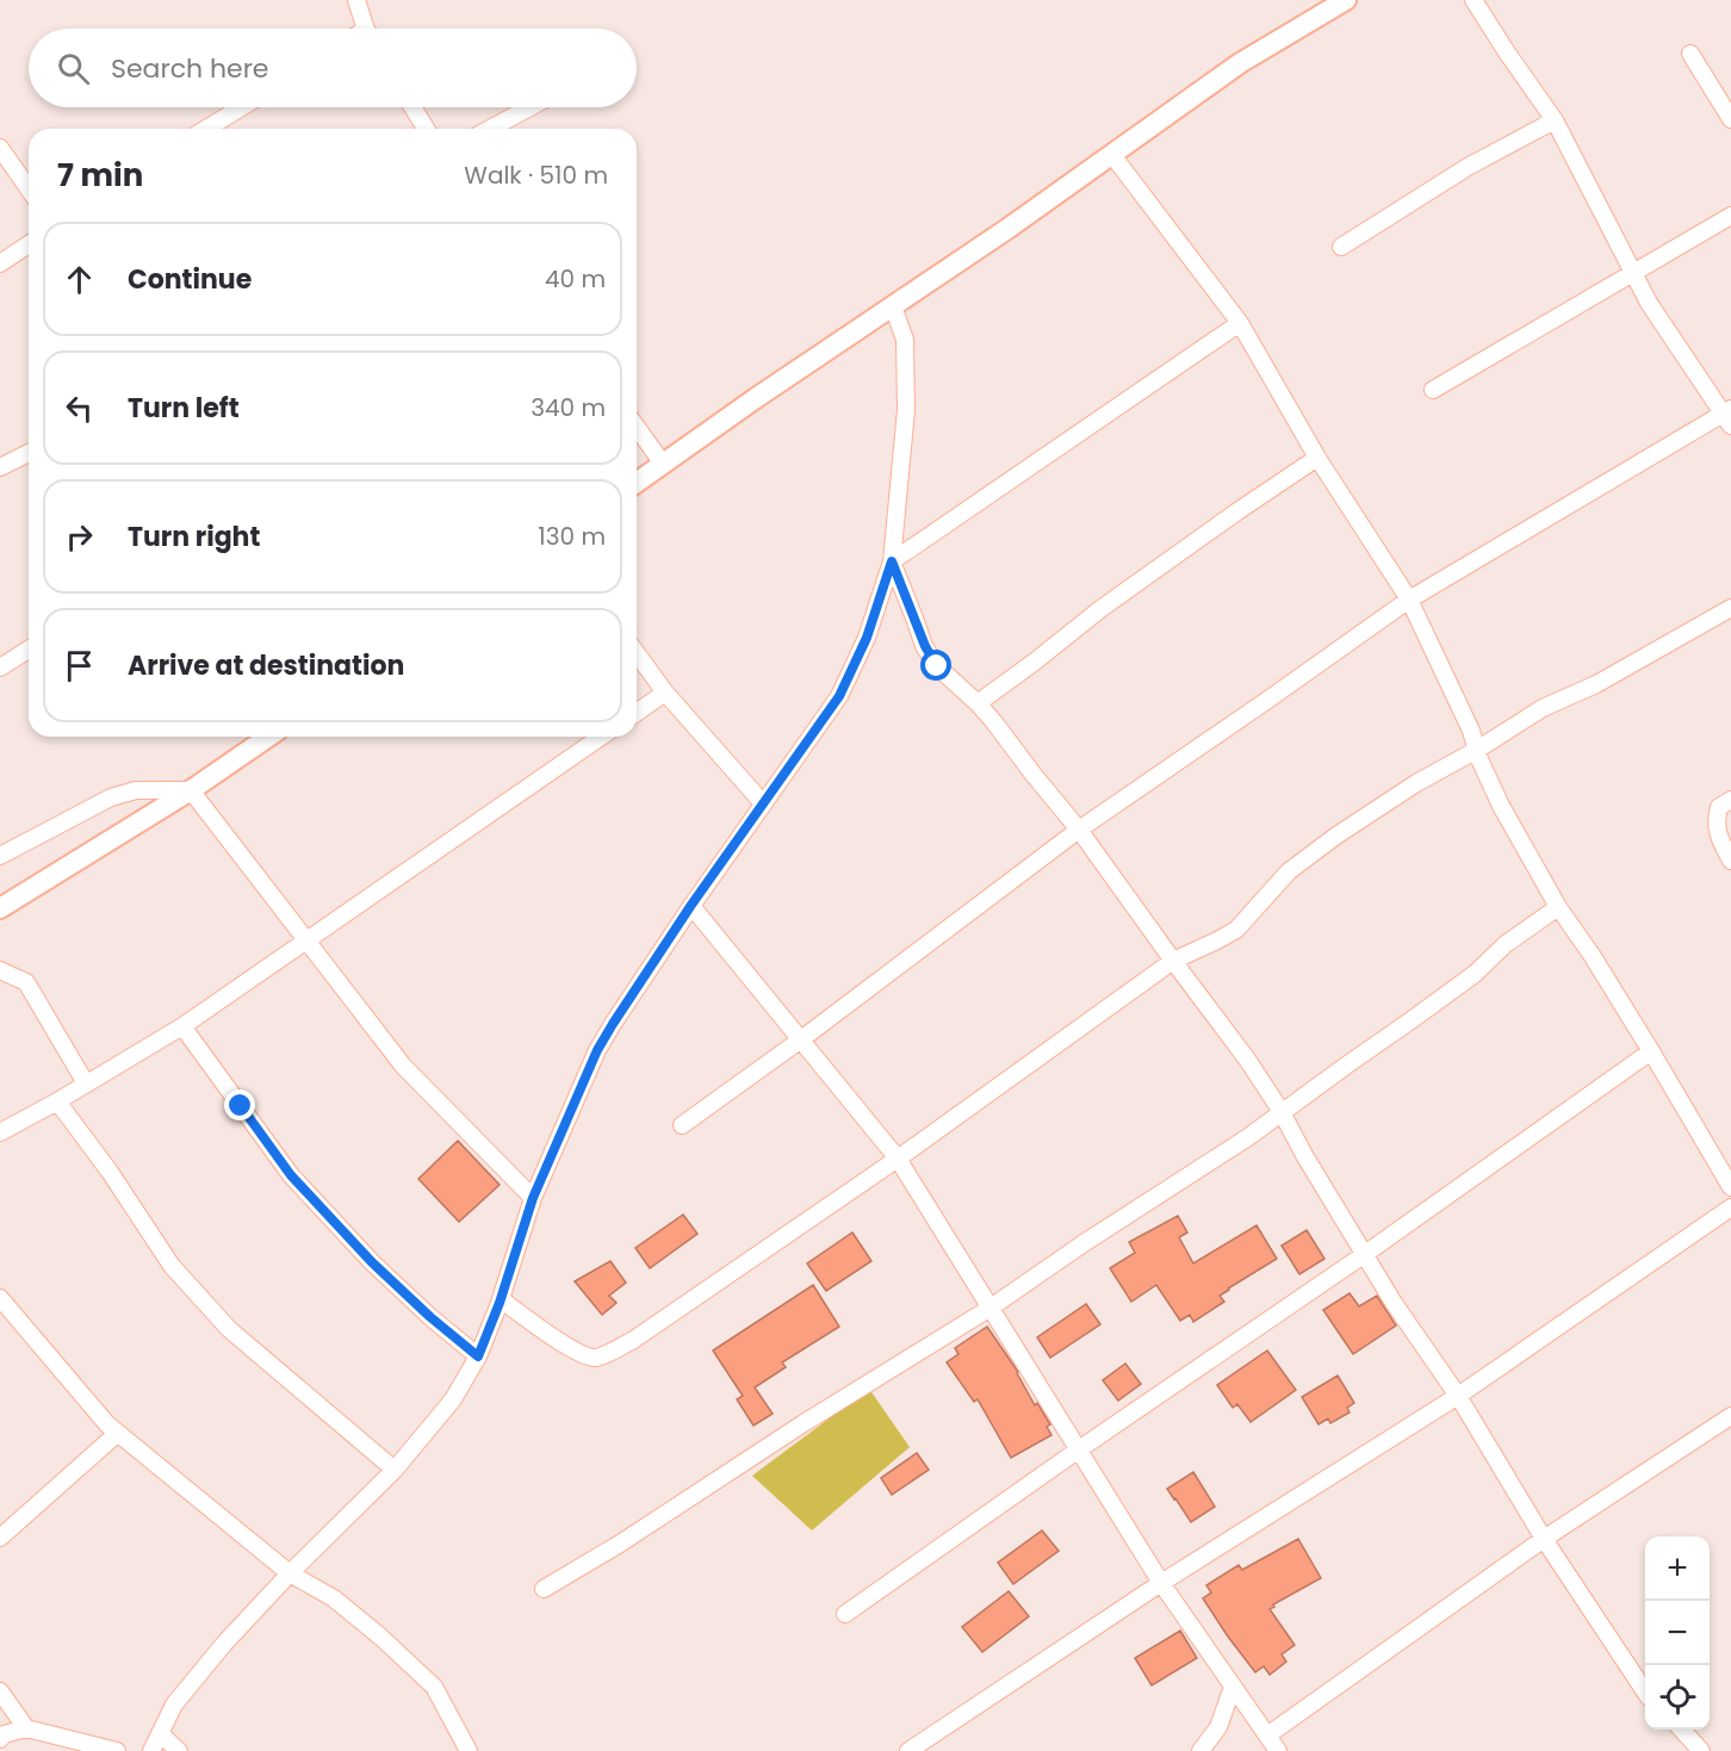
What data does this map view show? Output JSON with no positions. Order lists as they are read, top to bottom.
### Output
{
  "page": {
    "search": "Search here",
    "heading": ["7 min", "Walk · 510 m"],
    "list": [
      ["Continue", "40 m"],
      ["Turn left", "340 m"],
      ["Turn right", "130 m"],
      "Arrive at destination"
    ],
    "map_buttons": ["+", "−"]
  }
}
